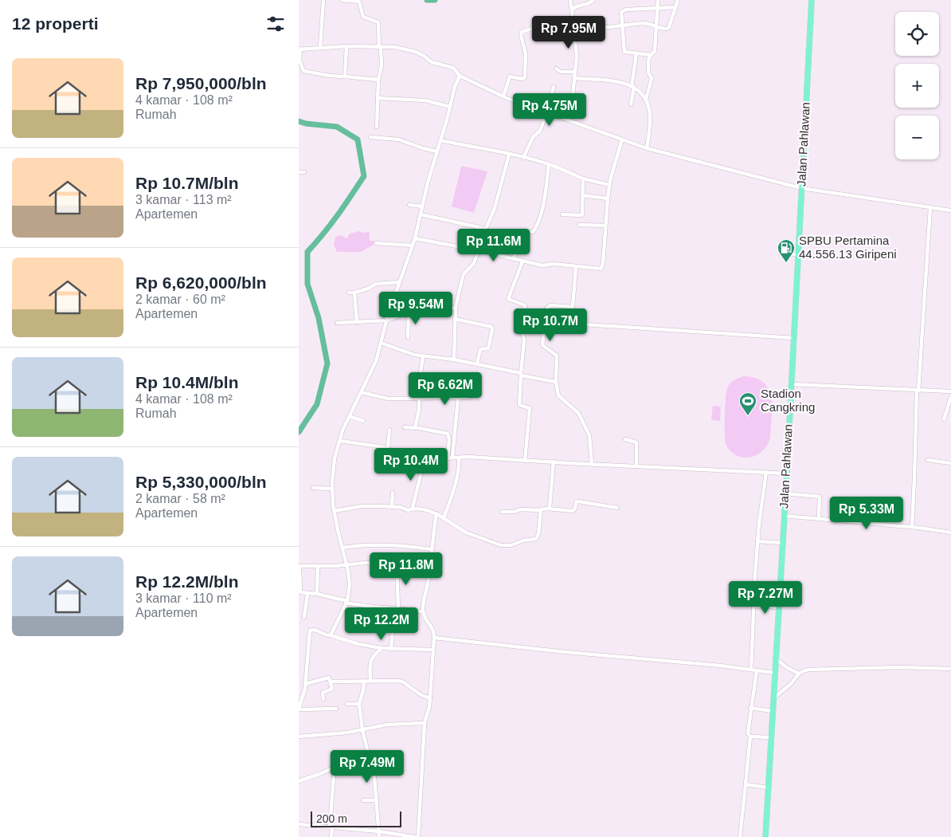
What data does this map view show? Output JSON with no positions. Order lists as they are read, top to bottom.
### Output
{
  "streets": {
    "main road": ["Jalan Pahlawan"]
  },
  "places": {
    "fuel station": ["SPBU Pertamina 44.556.13 Giripeni"],
    "sports": ["Stadion Cangkring"]
  },
  "scale_bar": "200 m",
  "page": {
    "heading": "12 properti",
    "map_buttons": ["+", "−"],
    "price": [
      "Rp 7.95M",
      "Rp 4.75M",
      "Rp 11.6M",
      "Rp 9.54M",
      "Rp 10.7M",
      "Rp 6.62M",
      "Rp 10.4M",
      "Rp 5.33M",
      "Rp 11.8M",
      "Rp 7.27M",
      "Rp 12.2M",
      "Rp 7.49M"
    ],
    "list": [
      {
        "name": "Rp 7,950,000/bln",
        "note": "4 kamar · 108 m² · Rumah"
      },
      {
        "name": "Rp 10.7M/bln",
        "note": "3 kamar · 113 m² · Apartemen"
      },
      {
        "name": "Rp 6,620,000/bln",
        "note": "2 kamar · 60 m² · Apartemen"
      },
      {
        "name": "Rp 10.4M/bln",
        "note": "4 kamar · 108 m² · Rumah"
      },
      {
        "name": "Rp 5,330,000/bln",
        "note": "2 kamar · 58 m² · Apartemen"
      },
      {
        "name": "Rp 12.2M/bln",
        "note": "3 kamar · 110 m² · Apartemen"
      }
    ],
    "scale": "200 m"
  }
}
